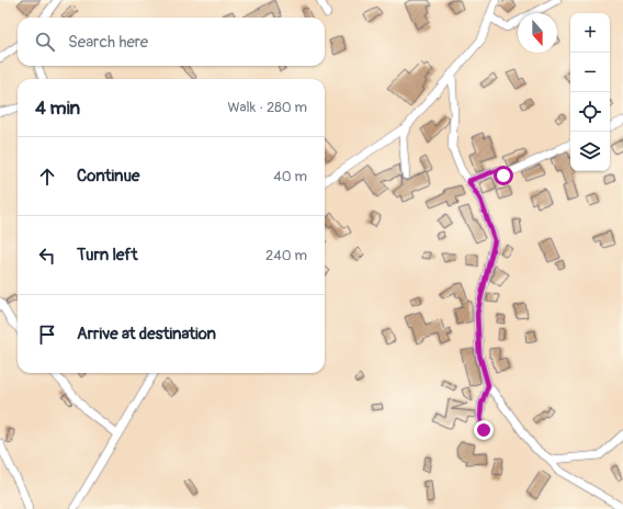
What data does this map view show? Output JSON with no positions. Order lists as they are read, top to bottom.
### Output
{
  "north": "bottom",
  "page": {
    "map_buttons": ["+", "−"],
    "search": "Search here",
    "heading": ["4 min", "Walk · 280 m"],
    "list": [
      ["Continue", "40 m"],
      ["Turn left", "240 m"],
      "Arrive at destination"
    ]
  }
}
